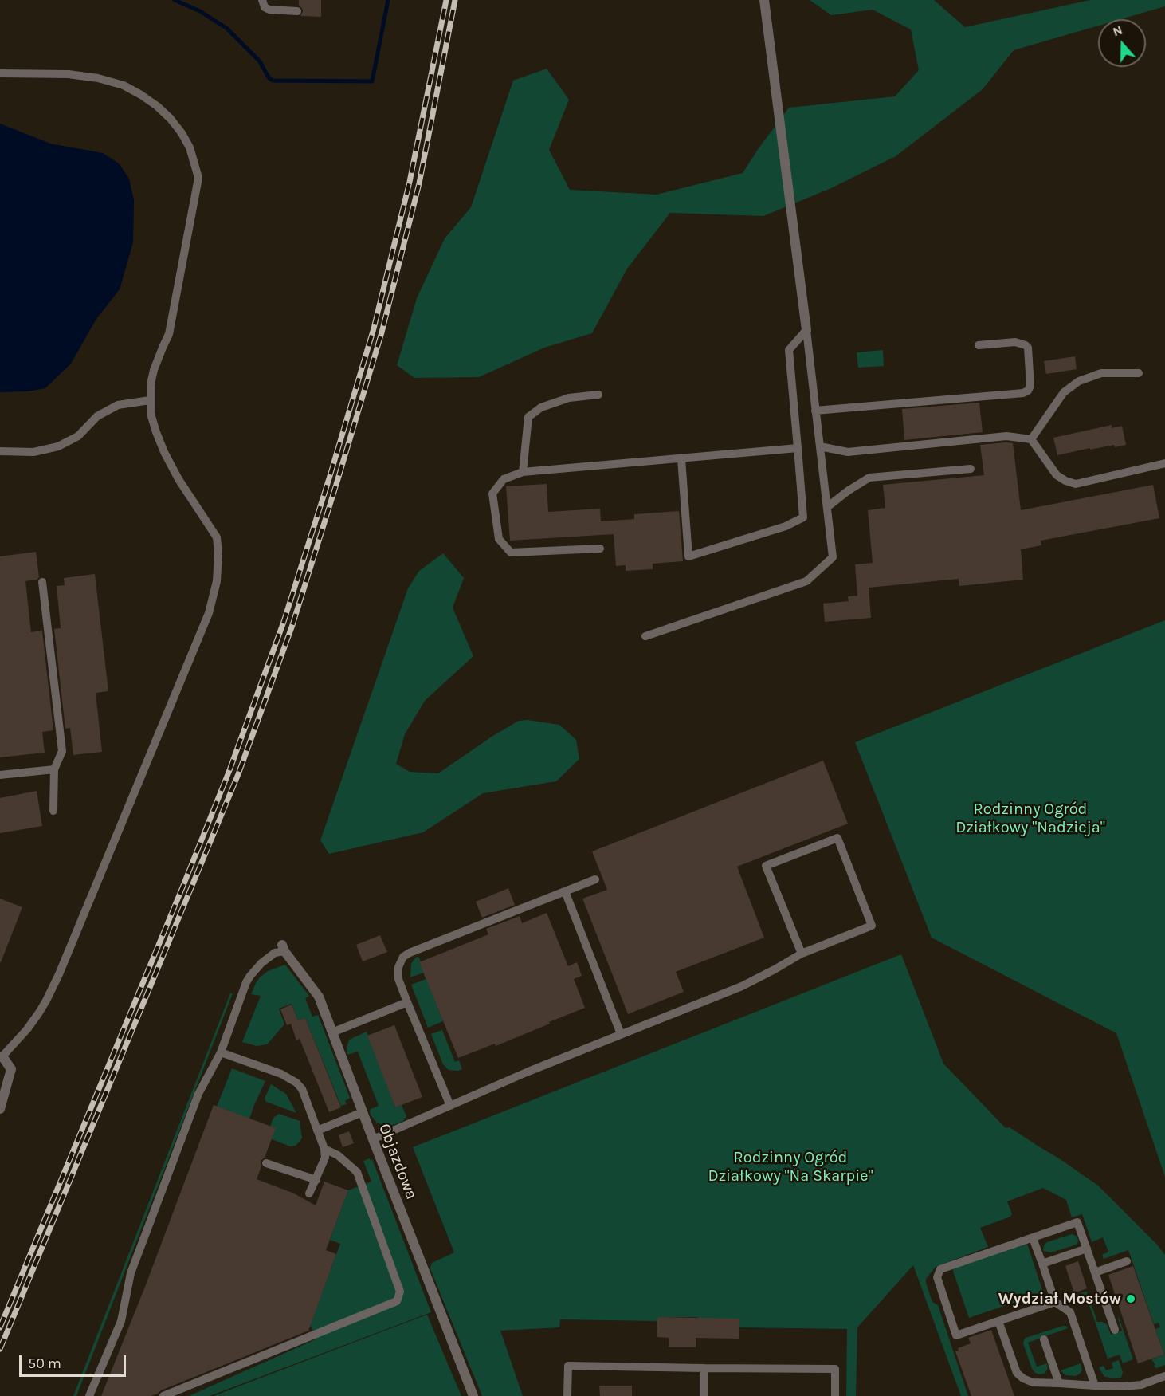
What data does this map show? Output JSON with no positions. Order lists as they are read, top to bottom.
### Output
{
  "streets": {
    "street": ["Objazdowa"]
  },
  "parks": ["Rodzinny Ogród Działkowy \"Nadzieja\"", "Rodzinny Ogród Działkowy \"Na Skarpie\""],
  "places": ["Wydział Mostów"],
  "scale_bar": "50 m",
  "north": "top"
}
